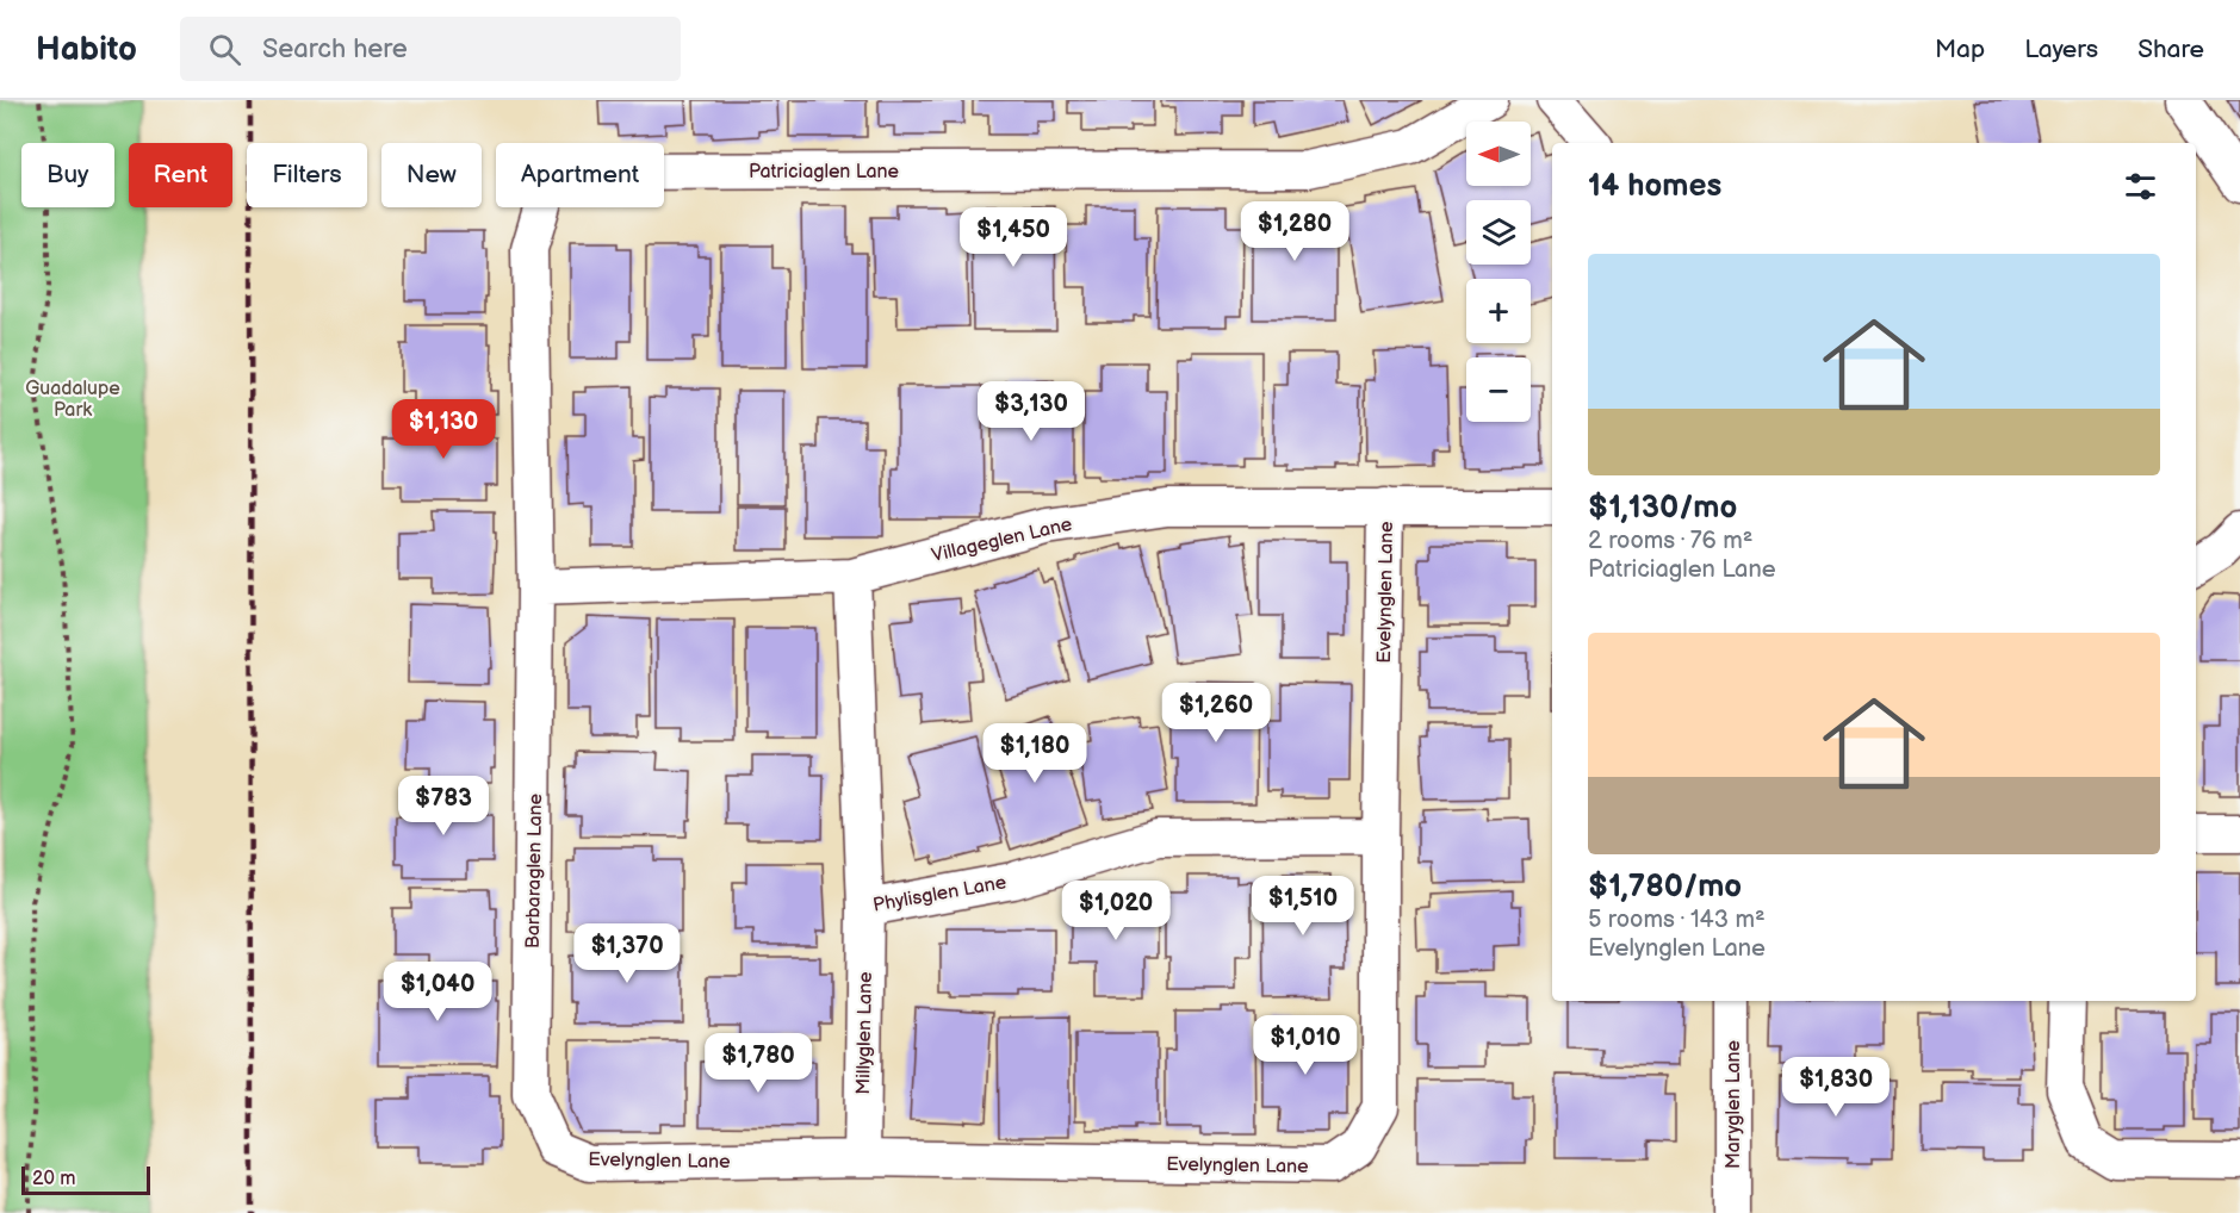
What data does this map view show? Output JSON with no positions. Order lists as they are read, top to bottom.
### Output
{
  "streets": {
    "street": [
      "Patriciaglen Lane",
      "Villageglen Lane",
      "Evelynglen Lane",
      "Barbaraglen Lane",
      "Phylisglen Lane",
      "Millyglen Lane",
      "Maryglen Lane"
    ]
  },
  "crossings": [
    ["Patriciaglen Lane", "Villageglen Lane"],
    ["Patriciaglen Lane", "Barbaraglen Lane"],
    ["Villageglen Lane", "Evelynglen Lane"],
    ["Villageglen Lane", "Barbaraglen Lane"],
    ["Villageglen Lane", "Phylisglen Lane"],
    ["Evelynglen Lane", "Barbaraglen Lane"],
    ["Evelynglen Lane", "Phylisglen Lane"],
    ["Evelynglen Lane", "Millyglen Lane"],
    ["Phylisglen Lane", "Millyglen Lane"]
  ],
  "parks": ["Guadalupe Park"],
  "scale_bar": "20 m",
  "north": "left",
  "page": {
    "header": "Habito",
    "search": "Search here",
    "nav": ["Map", "Layers", "Share"],
    "map_buttons": ["+", "−"],
    "chip": [
      "Buy",
      "Rent",
      "Filters",
      "New",
      "Apartment"
    ],
    "heading": "14 homes",
    "price": [
      "$1,280",
      "$1,450",
      "$3,130",
      "$1,130",
      "$1,260",
      "$1,180",
      "$783",
      "$1,510",
      "$1,020",
      "$1,370",
      "$1,040",
      "$1,010",
      "$1,780",
      "$1,830"
    ],
    "list": [
      {
        "name": "$1,130/mo",
        "note": "2 rooms · 76 m² · Patriciaglen Lane"
      },
      {
        "name": "$1,780/mo",
        "note": "5 rooms · 143 m² · Evelynglen Lane"
      }
    ],
    "scale": "20 m"
  }
}
